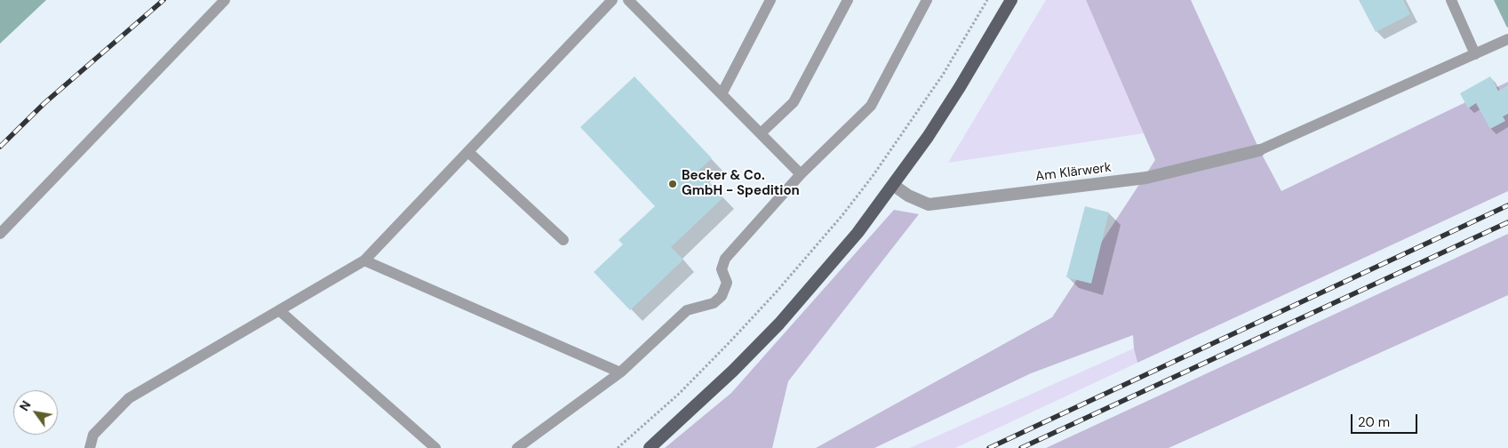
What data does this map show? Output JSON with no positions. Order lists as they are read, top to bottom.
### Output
{
  "streets": {
    "street": ["Am Klärwerk"]
  },
  "places": ["Becker & Co. GmbH - Spedition"],
  "scale_bar": "20 m",
  "north": "top left"
}
